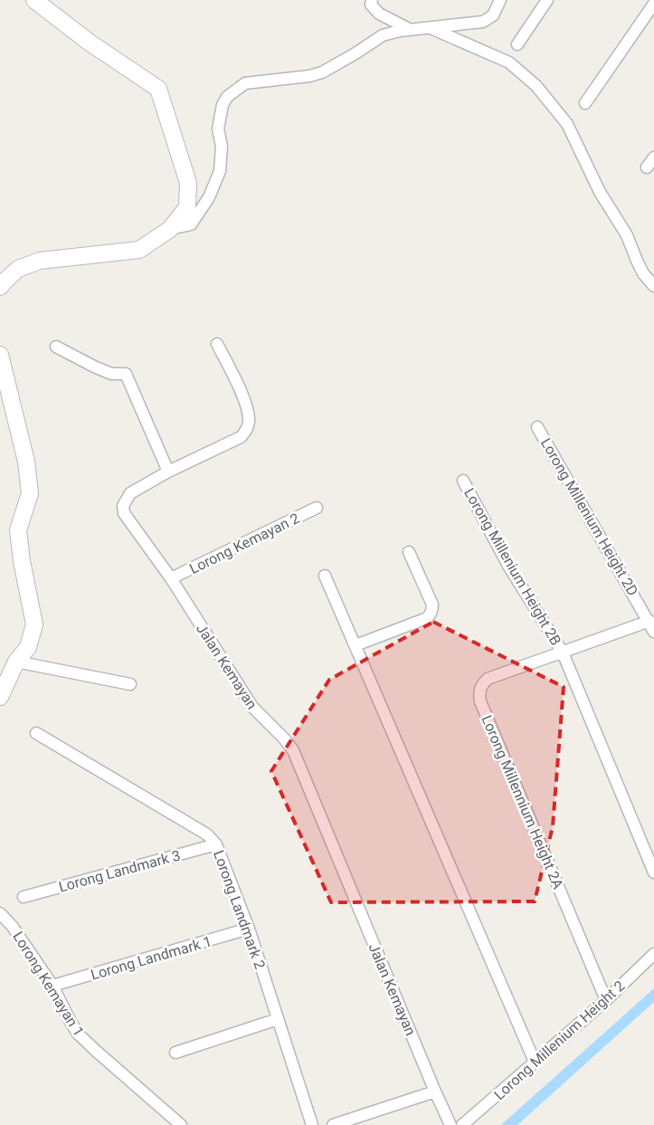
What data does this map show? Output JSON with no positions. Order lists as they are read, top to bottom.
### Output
{
  "streets": {
    "street": [
      "Lorong Millenium Height 2D",
      "Lorong Kemayan 2",
      "Lorong Millenium Height 2B",
      "Jalan Kemayan",
      "Lorong Millennium Height 2A",
      "Lorong Landmark 3",
      "Lorong Landmark 2",
      "Lorong Landmark 1",
      "Lorong Kemayan 1",
      "Lorong Millenium Height 2"
    ]
  },
  "crossings": [
    ["Lorong Kemayan 2", "Jalan Kemayan"],
    ["Lorong Millenium Height 2B", "Lorong Millennium Height 2A"],
    ["Lorong Millennium Height 2A", "Lorong Millenium Height 2"],
    ["Lorong Landmark 3", "Lorong Landmark 2"],
    ["Lorong Landmark 2", "Lorong Landmark 1"],
    ["Lorong Landmark 1", "Lorong Kemayan 1"]
  ]
}
